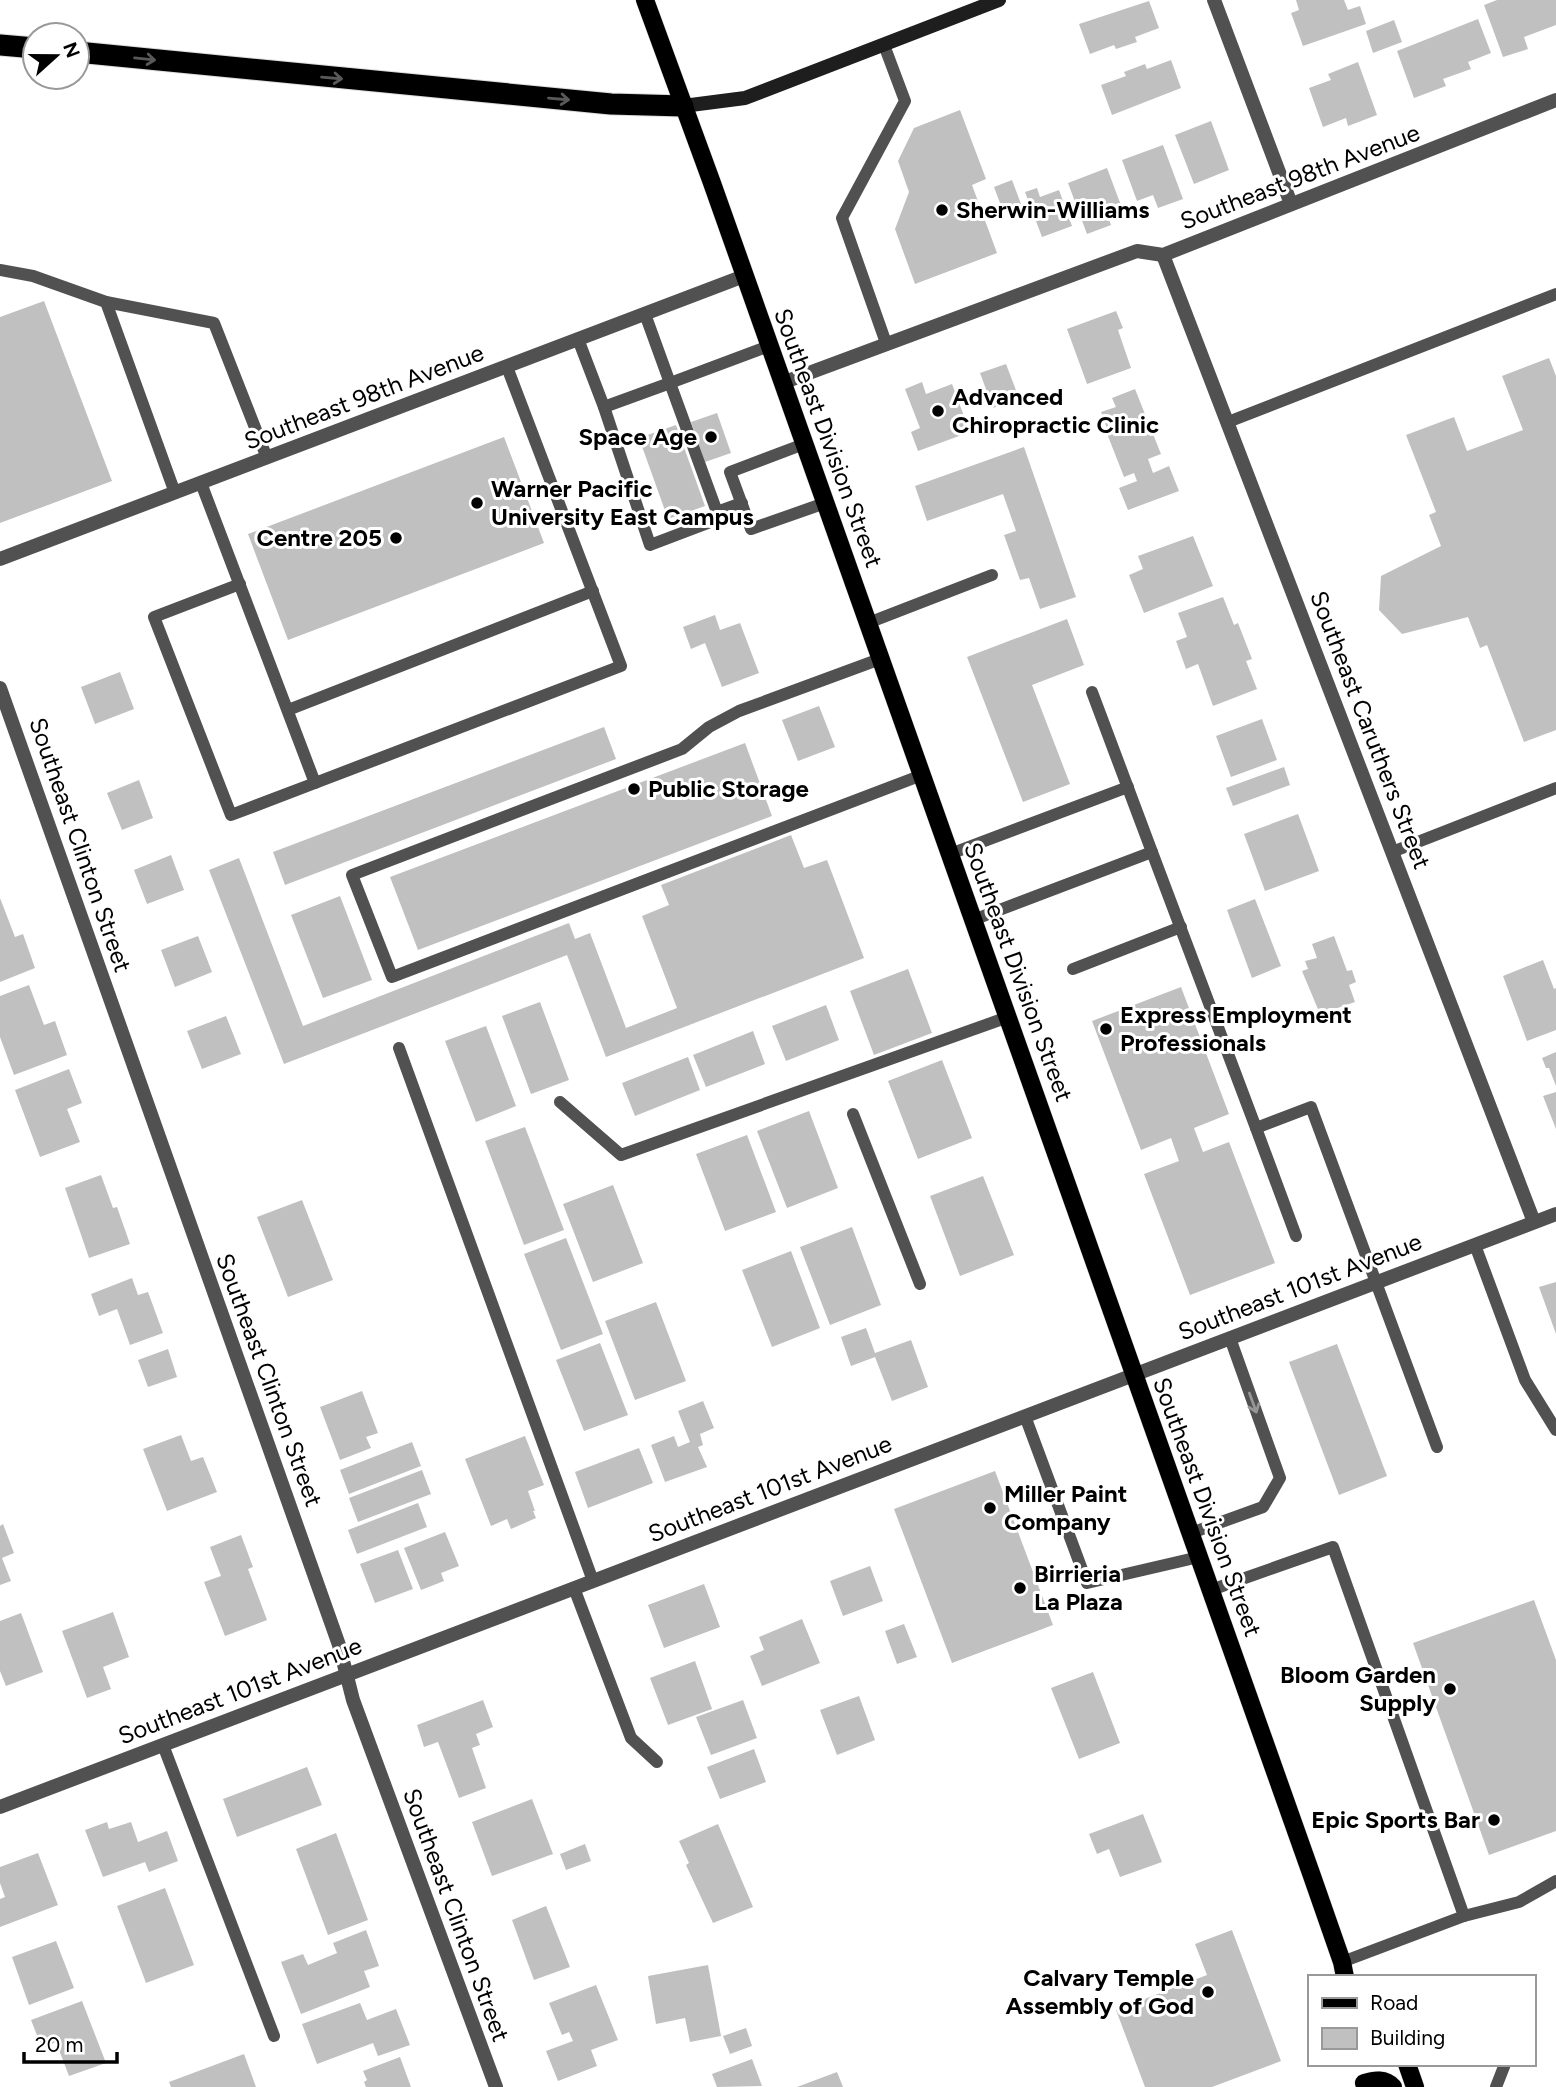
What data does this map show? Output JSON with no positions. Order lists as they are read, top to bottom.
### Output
{
  "streets": {
    "main road": ["Southeast Division Street"],
    "street": [
      "Southeast 98th Avenue",
      "Southeast Caruthers Street",
      "Southeast Clinton Street",
      "Southeast 101st Avenue"
    ]
  },
  "crossings": [
    ["Southeast 98th Avenue", "Southeast Division Street"],
    ["Southeast 98th Avenue", "Southeast Caruthers Street"],
    ["Southeast Division Street", "Southeast 101st Avenue"],
    ["Southeast Caruthers Street", "Southeast 101st Avenue"],
    ["Southeast Clinton Street", "Southeast 101st Avenue"]
  ],
  "places": [
    "Sherwin-Williams",
    "Advanced Chiropractic Clinic",
    "Space Age",
    "Warner Pacific University East Campus",
    "Centre 205",
    "Public Storage",
    "Express Employment Professionals",
    "Miller Paint Company",
    "Birrieria La Plaza",
    "Bloom Garden Supply",
    "Epic Sports Bar",
    "Calvary Temple Assembly of God"
  ],
  "legend": ["Road", "Building"],
  "scale_bar": "20 m",
  "north": "right"
}
